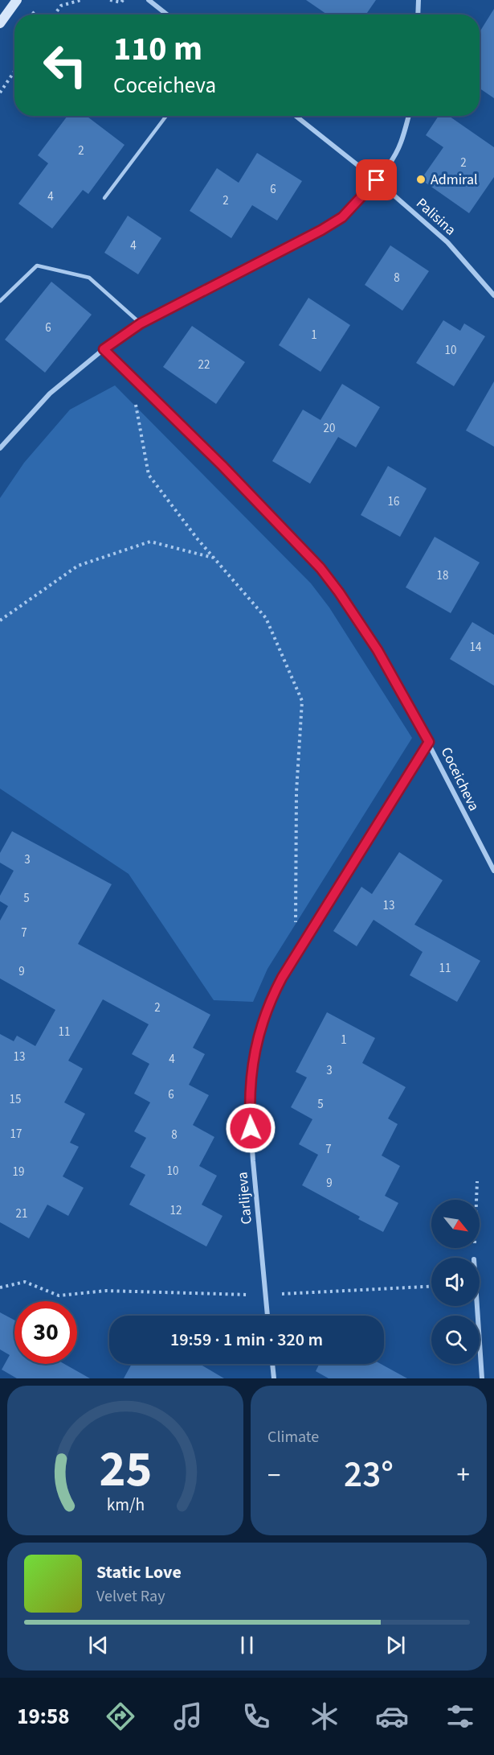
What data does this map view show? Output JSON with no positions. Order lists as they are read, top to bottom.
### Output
{
  "streets": {
    "street": ["Palisina", "Coceicheva", "Carlijeva"]
  },
  "crossings": [
    ["Coceicheva", "Carlijeva"]
  ],
  "places": ["Admiral"],
  "house_numbers": [
    "2",
    "2",
    "6",
    "4",
    "2",
    "4",
    "8",
    "6",
    "1",
    "10",
    "22",
    "20",
    "16",
    "18",
    "14",
    "3",
    "5",
    "13",
    "7",
    "11",
    "9",
    "2",
    "11",
    "1",
    "13",
    "4",
    "3",
    "6",
    "15",
    "5",
    "17",
    "8",
    "7",
    "10",
    "19",
    "9",
    "12",
    "21"
  ],
  "north": "bottom right",
  "page": {
    "turn": ["110 m", "Coceicheva"],
    "limit": "30",
    "trip": "19:59 · 1 min · 320 m",
    "tile": "Climate",
    "heat": ["−", "23°", "+"],
    "song": ["Static Love", "Velvet Ray"],
    "tabs": "19:58",
    "gauge": ["25", "km/h"]
  }
}
